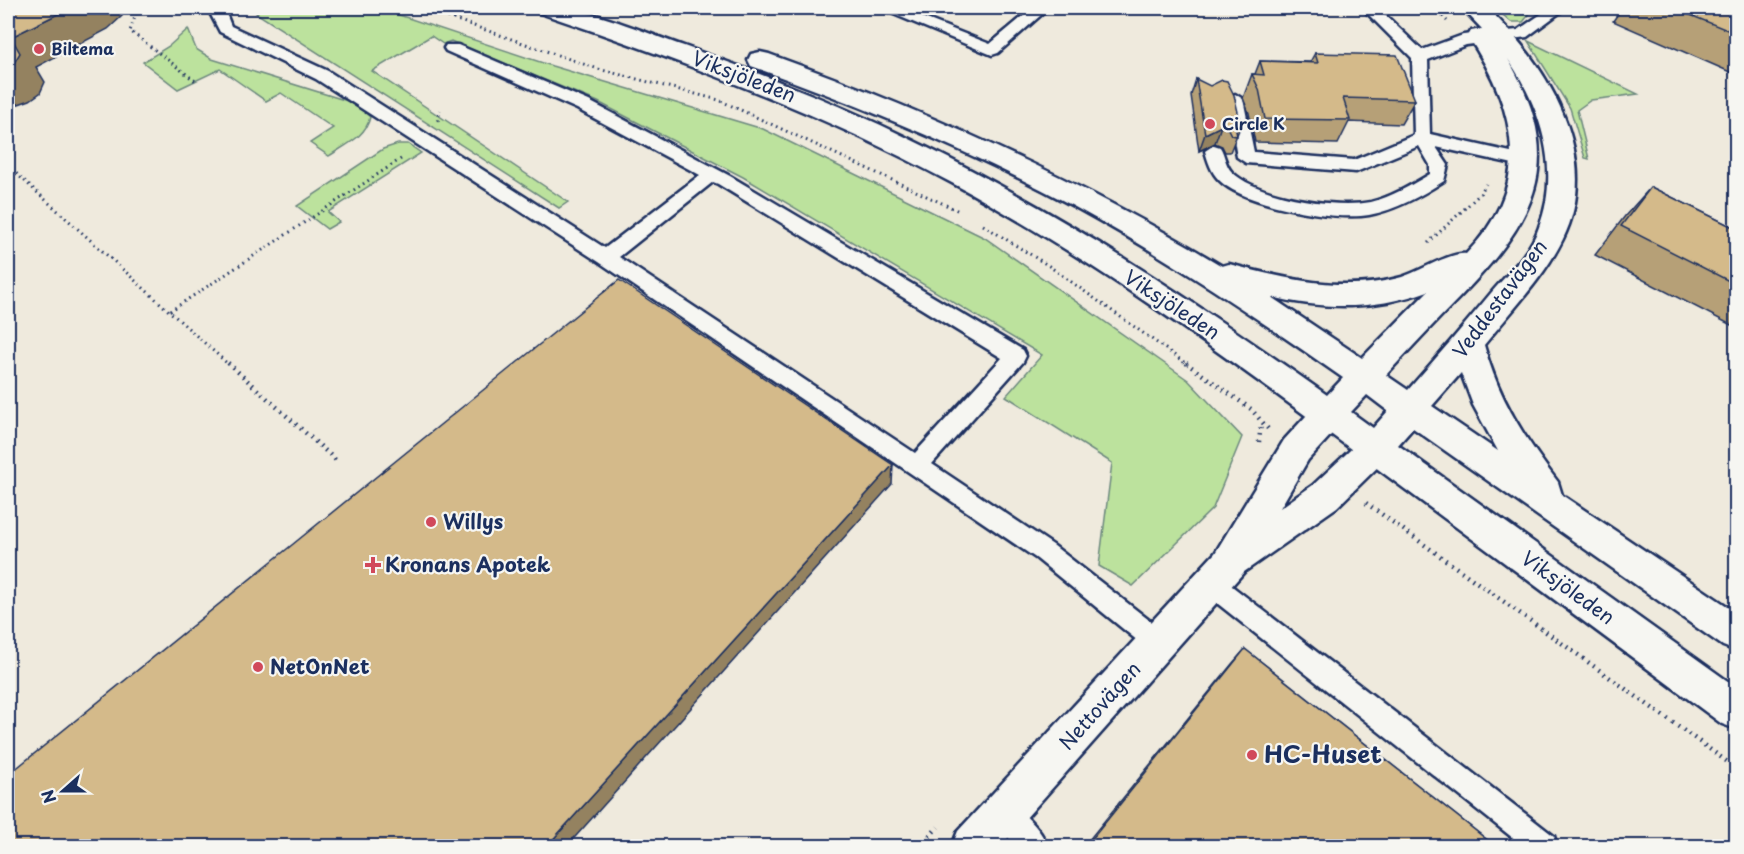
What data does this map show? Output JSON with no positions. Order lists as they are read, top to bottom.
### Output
{
  "streets": {
    "main road": ["Viksjöleden", "Veddestavägen", "Nettovägen"]
  },
  "crossings": [
    ["Viksjöleden", "Veddestavägen"],
    ["Viksjöleden", "Nettovägen"],
    ["Veddestavägen", "Nettovägen"]
  ],
  "places": {
    "other": [
      "Biltema",
      "Circle K",
      "Willys",
      "NetOnNet",
      "HC-Huset"
    ],
    "health": ["Kronans Apotek"]
  },
  "north": "left"
}
